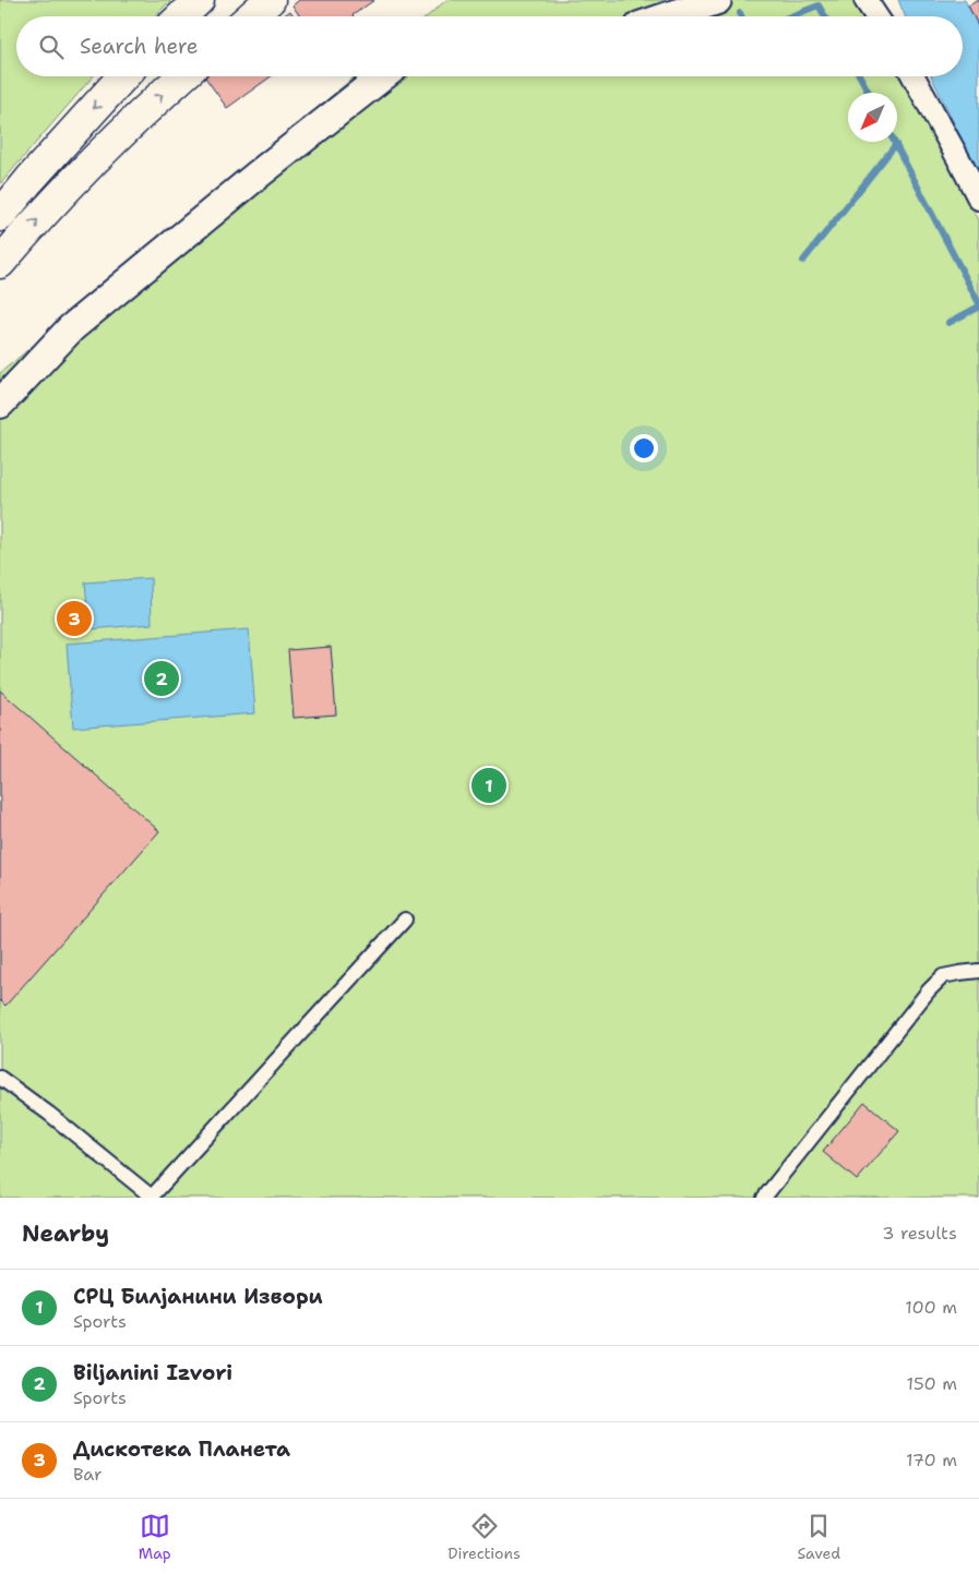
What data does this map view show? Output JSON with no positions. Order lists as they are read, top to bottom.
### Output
{
  "north": "bottom left",
  "page": {
    "search": "Search here",
    "pins": ["3", "2", "1"],
    "heading": ["Nearby", "3 results"],
    "list": [
      {
        "mark": "1",
        "name": "СРЦ Билјанини Извори",
        "note": "Sports",
        "value": "100 m"
      },
      {
        "mark": "2",
        "name": "Biljanini Izvori",
        "note": "Sports",
        "value": "150 m"
      },
      {
        "mark": "3",
        "name": "Дискотека Планета",
        "note": "Bar",
        "value": "170 m"
      }
    ],
    "nav": ["Map", "Directions", "Saved"]
  }
}
